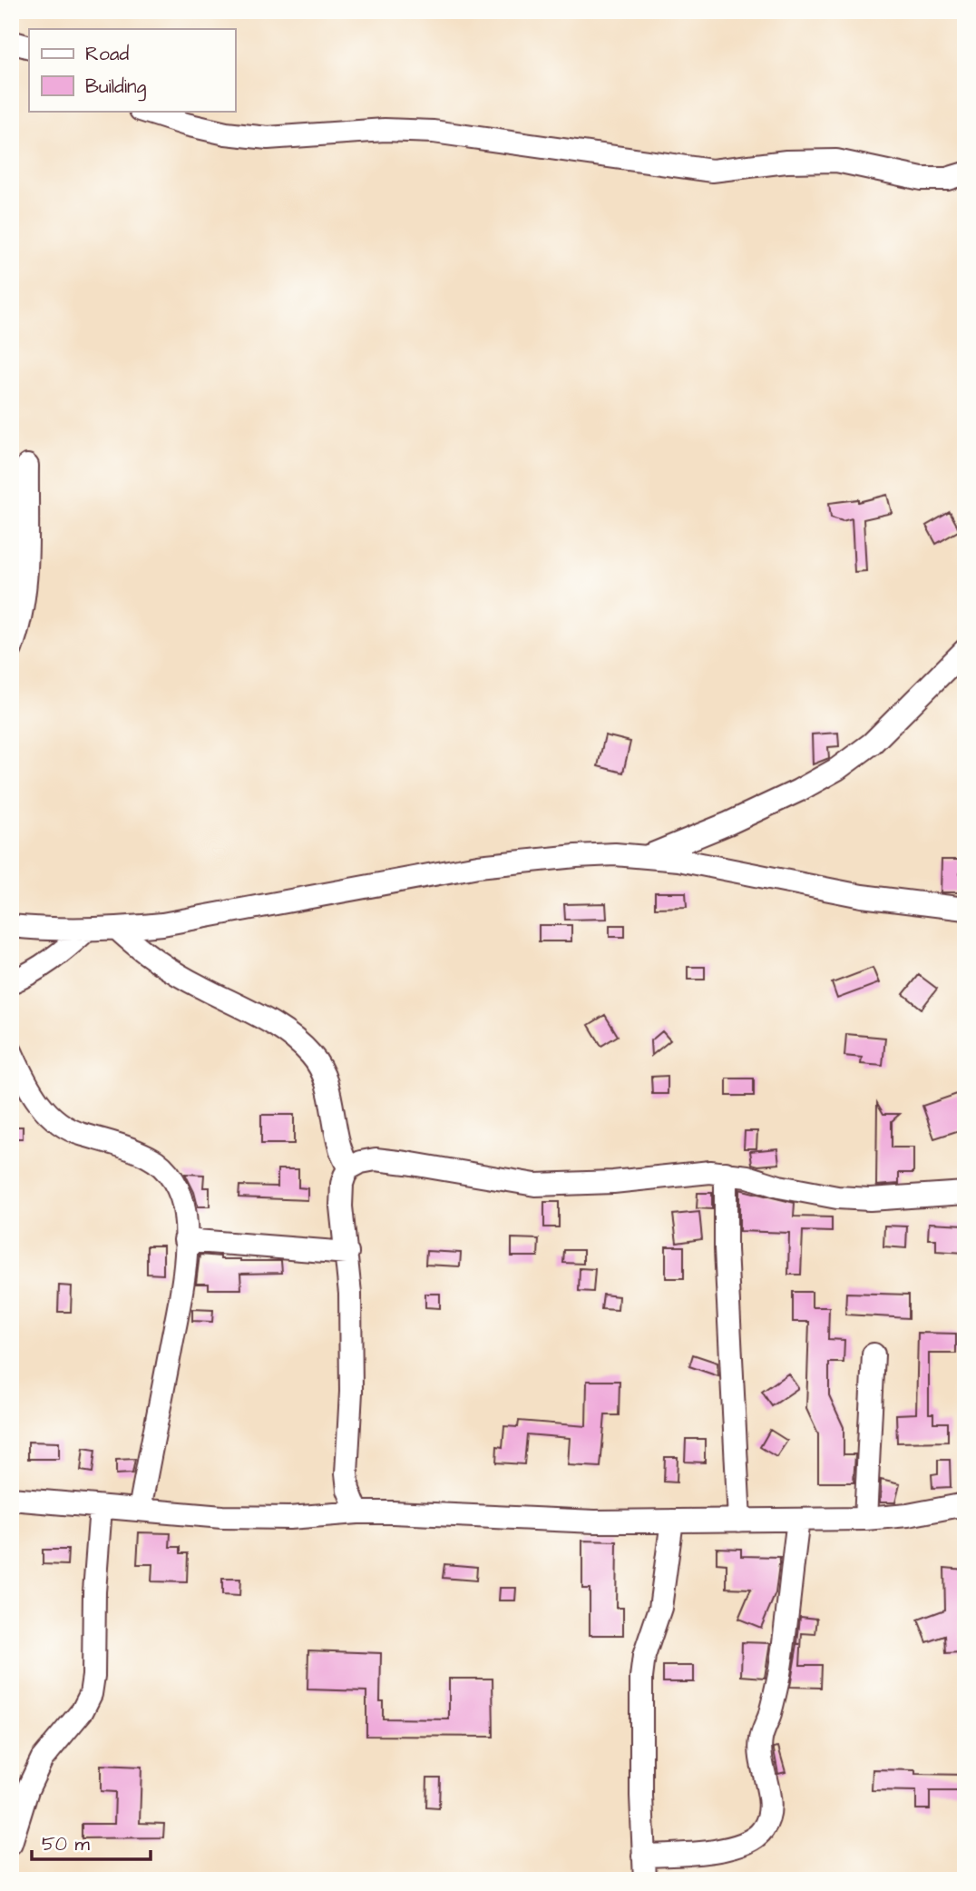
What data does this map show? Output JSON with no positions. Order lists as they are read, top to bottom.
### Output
{
  "legend": ["Road", "Building"],
  "scale_bar": "50 m"
}
